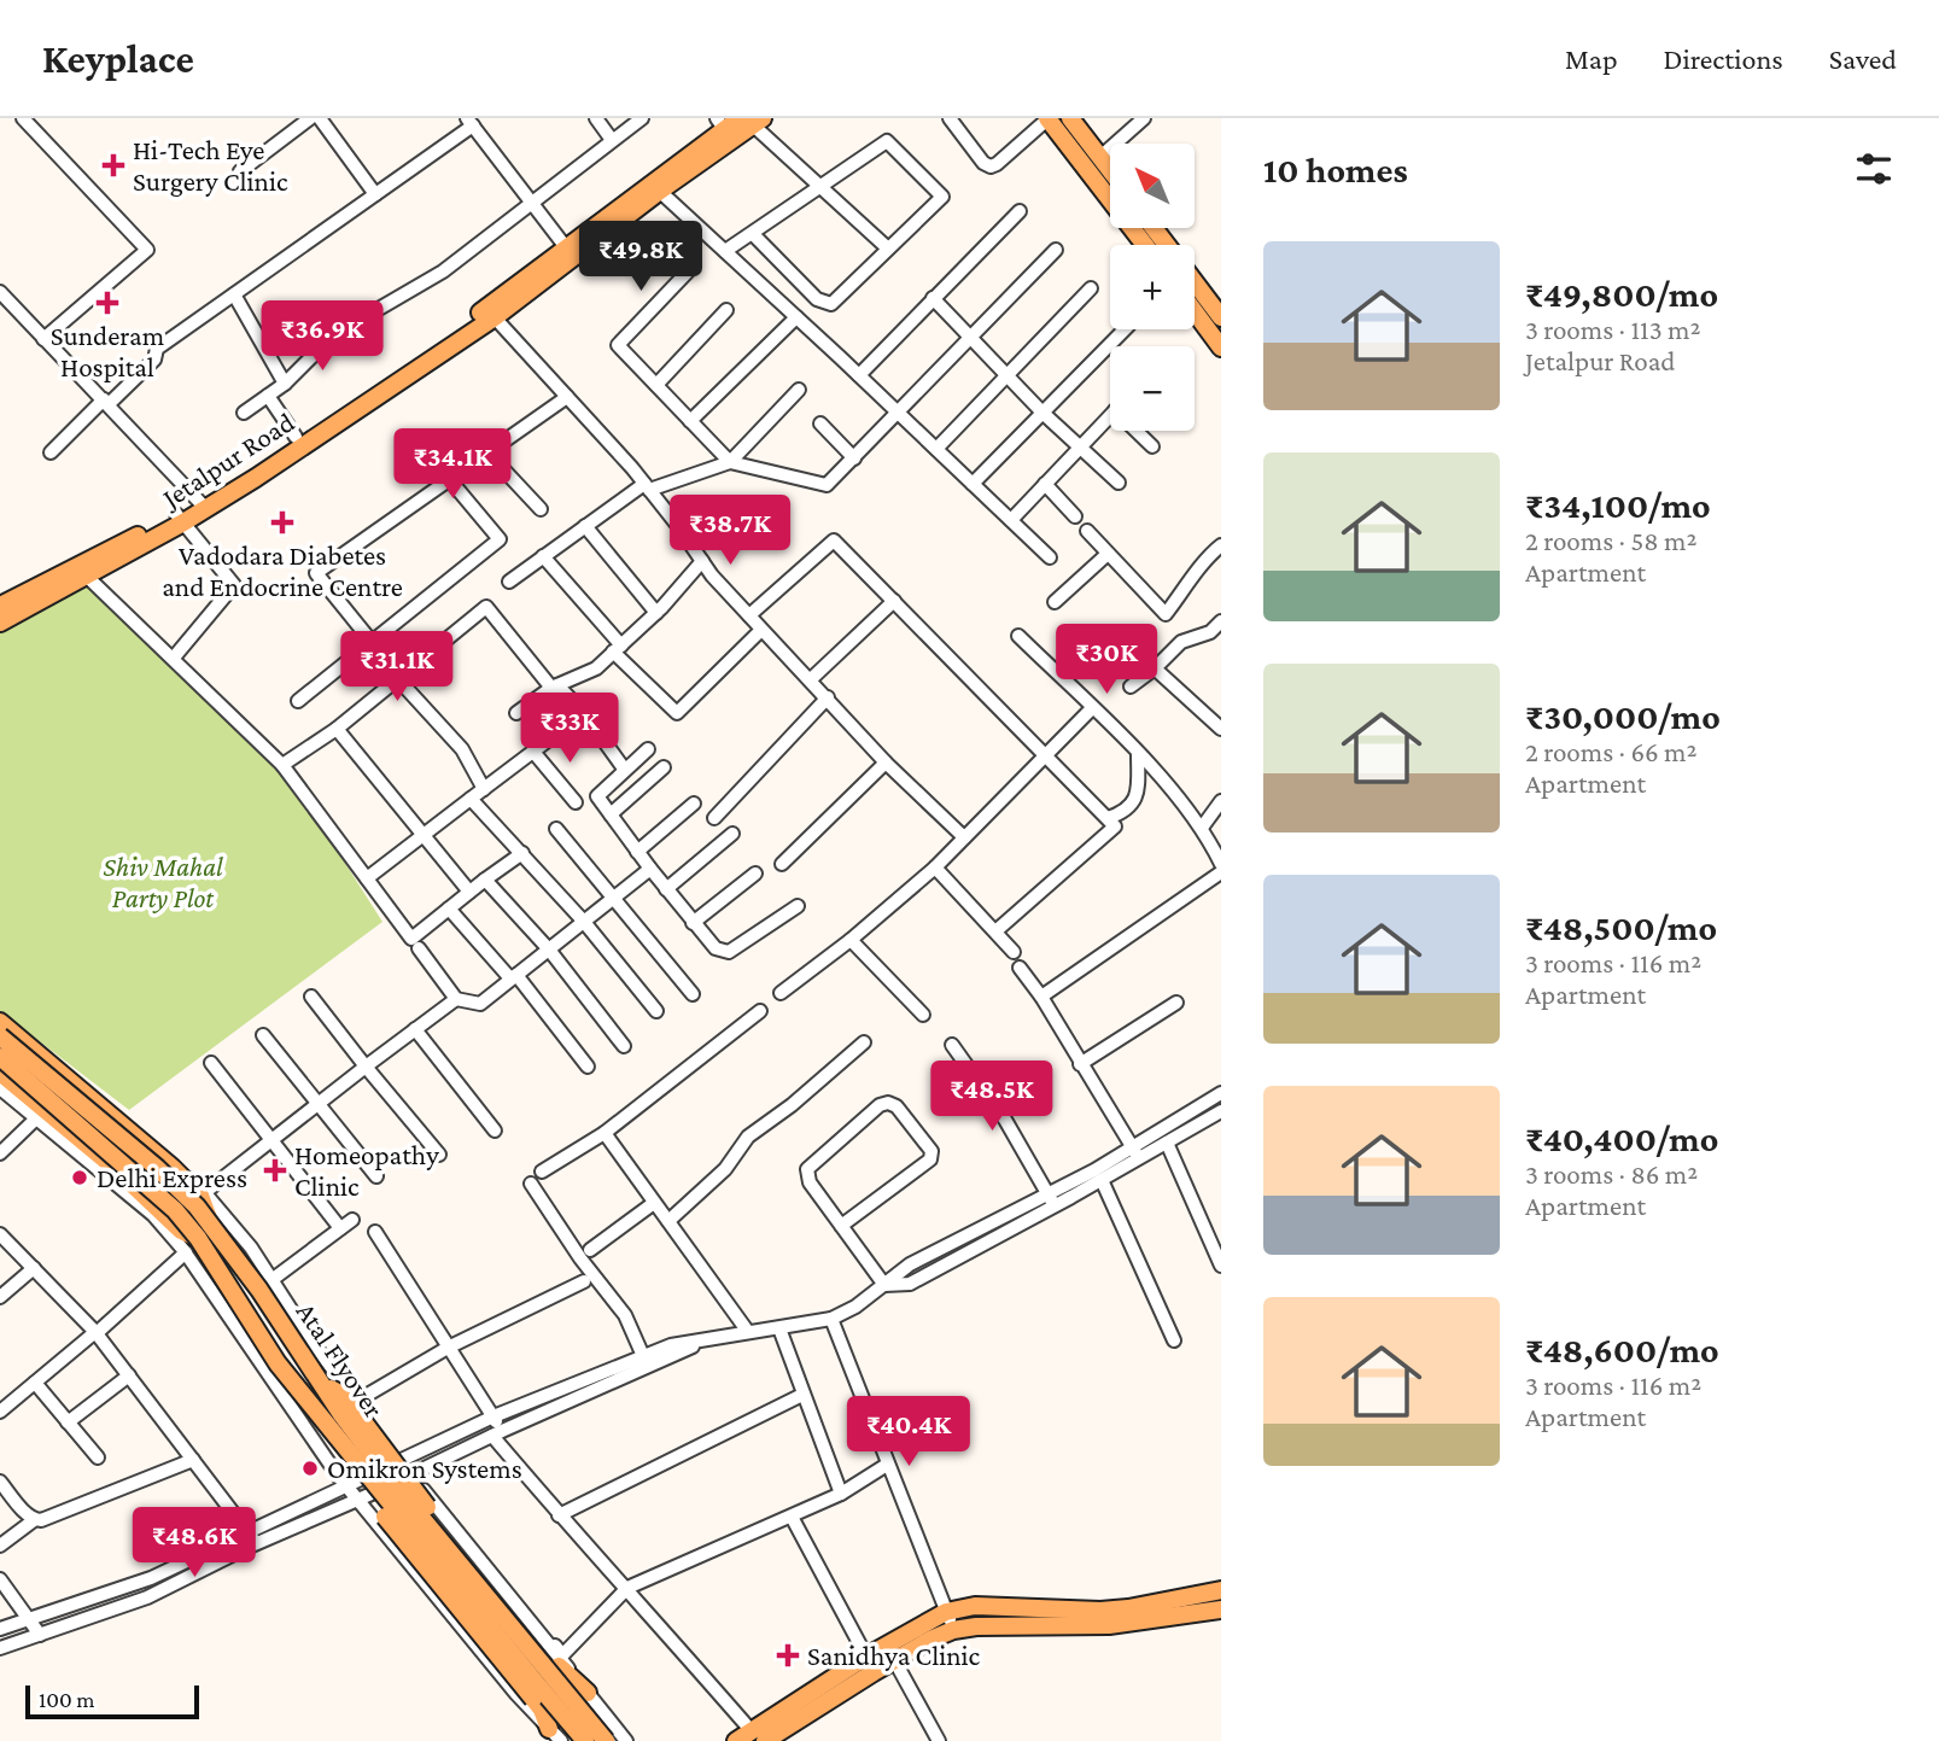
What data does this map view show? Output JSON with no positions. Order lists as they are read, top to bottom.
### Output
{
  "streets": {
    "main road": ["Jetalpur Road", "Atal Flyover"]
  },
  "parks": ["Shiv Mahal Party Plot"],
  "places": {
    "health": [
      "Hi-Tech Eye Surgery Clinic",
      "Sunderam Hospital",
      "Vadodara Diabetes and Endocrine Centre",
      "Homeopathy Clinic",
      "Sanidhya Clinic"
    ],
    "other": ["Delhi Express", "Omikron Systems"]
  },
  "scale_bar": "100 m",
  "north": "top left",
  "page": {
    "header": "Keyplace",
    "nav": ["Map", "Directions", "Saved"],
    "heading": "10 homes",
    "map_buttons": ["+", "−"],
    "list": [
      {
        "name": "₹49,800/mo",
        "note": "3 rooms · 113 m² · Jetalpur Road"
      },
      {
        "name": "₹34,100/mo",
        "note": "2 rooms · 58 m² · Apartment"
      },
      {
        "name": "₹30,000/mo",
        "note": "2 rooms · 66 m² · Apartment"
      },
      {
        "name": "₹48,500/mo",
        "note": "3 rooms · 116 m² · Apartment"
      },
      {
        "name": "₹40,400/mo",
        "note": "3 rooms · 86 m² · Apartment"
      },
      {
        "name": "₹48,600/mo",
        "note": "3 rooms · 116 m² · Apartment"
      }
    ],
    "price": [
      "₹49.8K",
      "₹36.9K",
      "₹34.1K",
      "₹38.7K",
      "₹30K",
      "₹31.1K",
      "₹33K",
      "₹48.5K",
      "₹40.4K",
      "₹48.6K"
    ],
    "scale": "100 m"
  }
}
